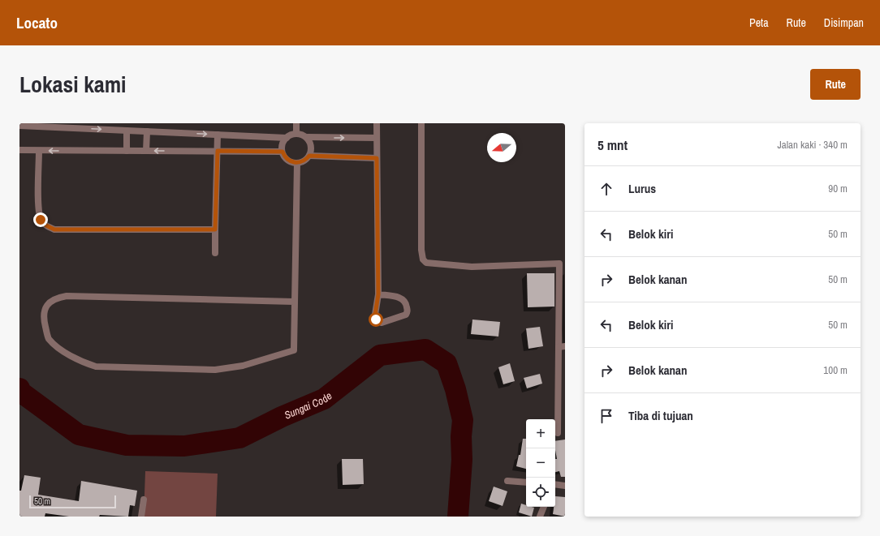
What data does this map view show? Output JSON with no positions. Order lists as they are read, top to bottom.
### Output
{
  "water": ["Sungai Code"],
  "scale_bar": "50 m",
  "north": "left",
  "page": {
    "header": "Locato",
    "nav": ["Peta", "Rute", "Disimpan"],
    "title": "Lokasi kami",
    "buttons": "Rute",
    "heading": ["5 mnt", "Jalan kaki · 340 m"],
    "list": [
      ["Lurus", "90 m"],
      ["Belok kiri", "50 m"],
      ["Belok kanan", "50 m"],
      ["Belok kiri", "50 m"],
      ["Belok kanan", "100 m"],
      "Tiba di tujuan"
    ],
    "map_buttons": ["+", "−"],
    "scale": "50 m"
  }
}
